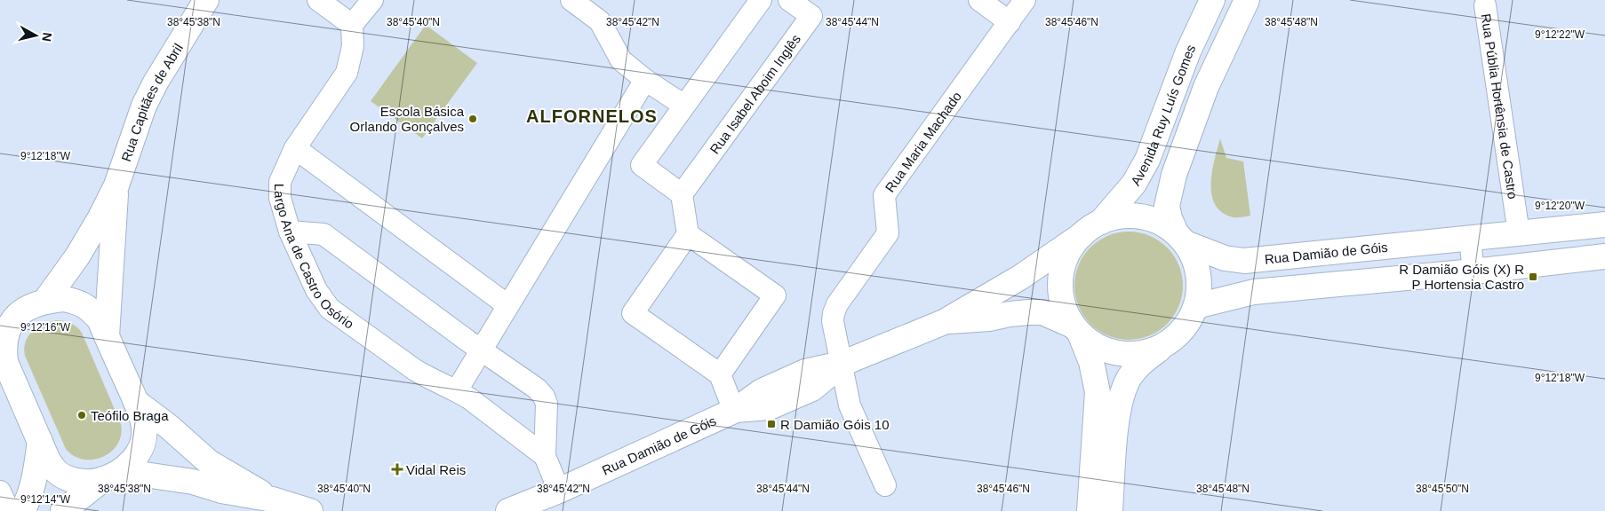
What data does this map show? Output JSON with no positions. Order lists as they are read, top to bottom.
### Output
{
  "streets": {
    "street": [
      "Rua Isabel Aboim Inglês",
      "Rua Capitães de Abril",
      "Rua Públia Hortênsia de Castro",
      "Avenida Ruy Luís Gomes",
      "Rua Maria Machado",
      "Largo Ana de Castro Osório",
      "Rua Damião de Góis"
    ]
  },
  "crossings": [
    ["Rua Públia Hortênsia de Castro", "Rua Damião de Góis"],
    ["Avenida Ruy Luís Gomes", "Rua Damião de Góis"],
    ["Rua Maria Machado", "Rua Damião de Góis"]
  ],
  "districts": ["ALFORNELOS"],
  "places": {
    "other": ["Escola Básica Orlando Gonçalves", "Teófilo Braga"],
    "transit": ["R Damião Góis (X) R P Hortensia Castro", "R Damião Góis 10"],
    "health": ["Vidal Reis"]
  },
  "north": "right",
  "coordinates": [
    "38°45'38\"N",
    "38°45'40\"N",
    "38°45'42\"N",
    "38°45'44\"N",
    "38°45'46\"N",
    "38°45'48\"N",
    "9°12'22\"W",
    "9°12'18\"W",
    "9°12'20\"W",
    "9°12'16\"W",
    "38°45'50\"N",
    "9°12'14\"W"
  ]
}
